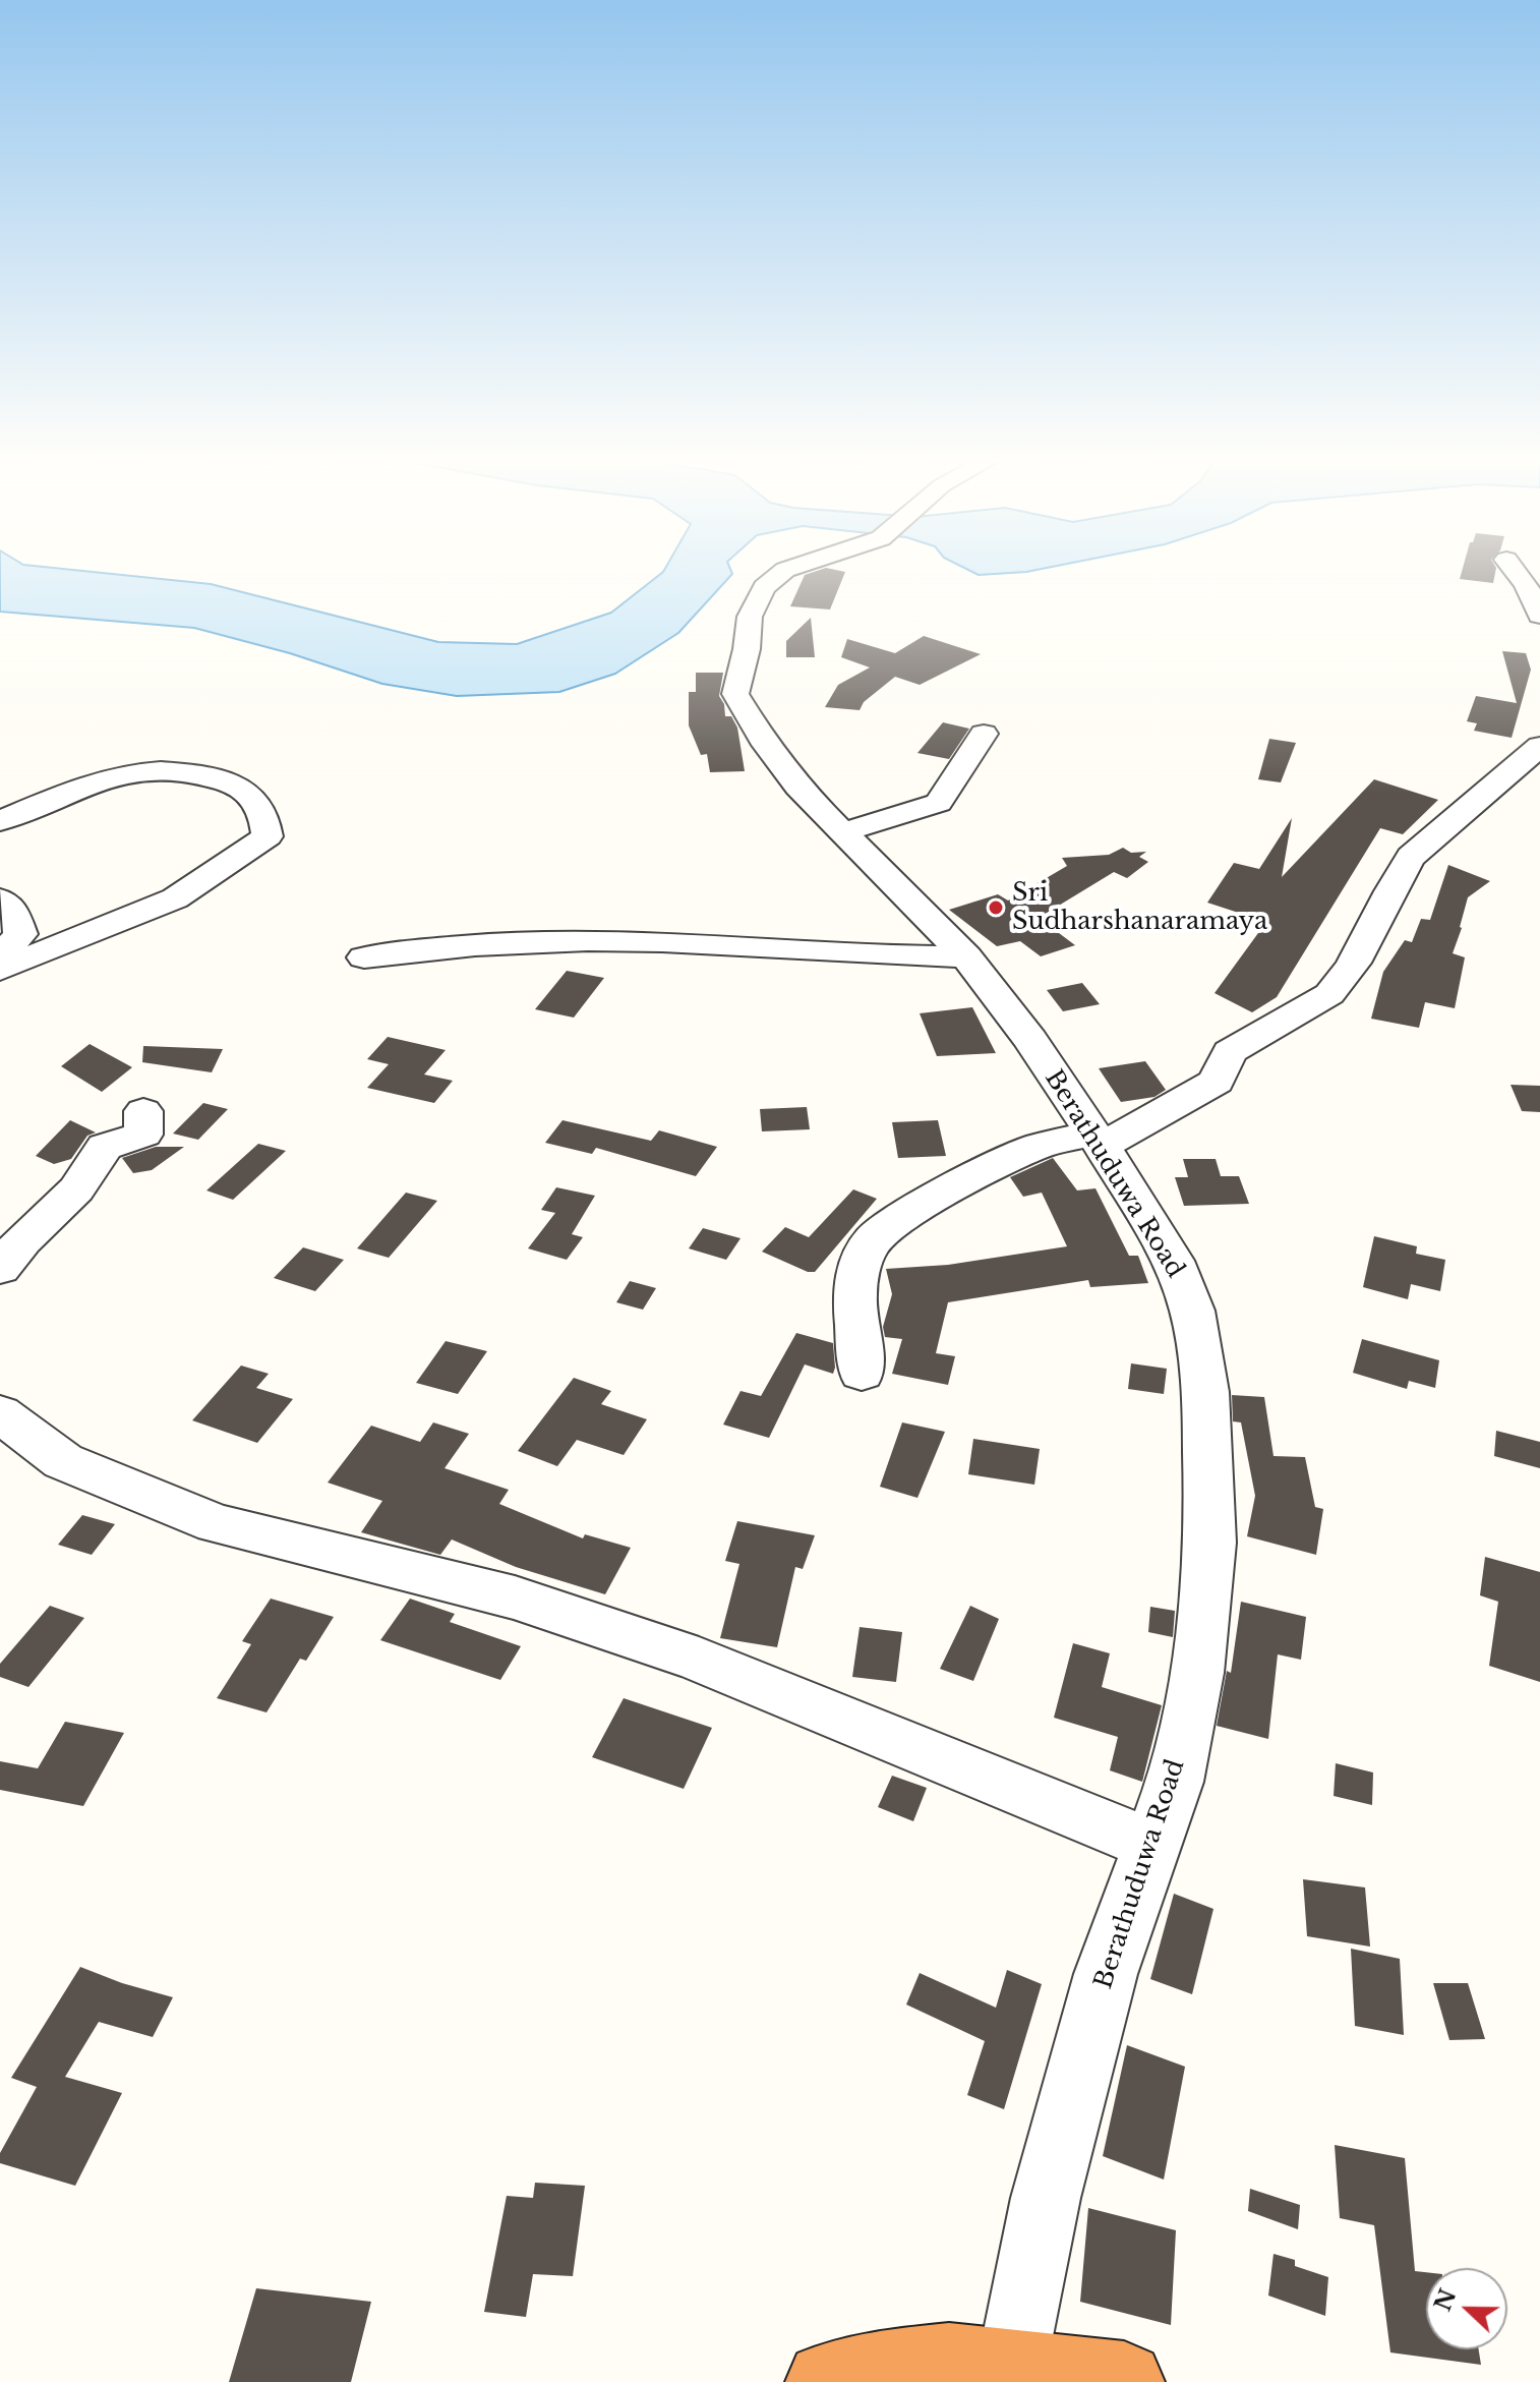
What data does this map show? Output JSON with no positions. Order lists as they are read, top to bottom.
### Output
{
  "streets": {
    "street": ["Berathuduwa Road"]
  },
  "places": ["Sri Sudharshanaramaya"],
  "north": "left"
}
